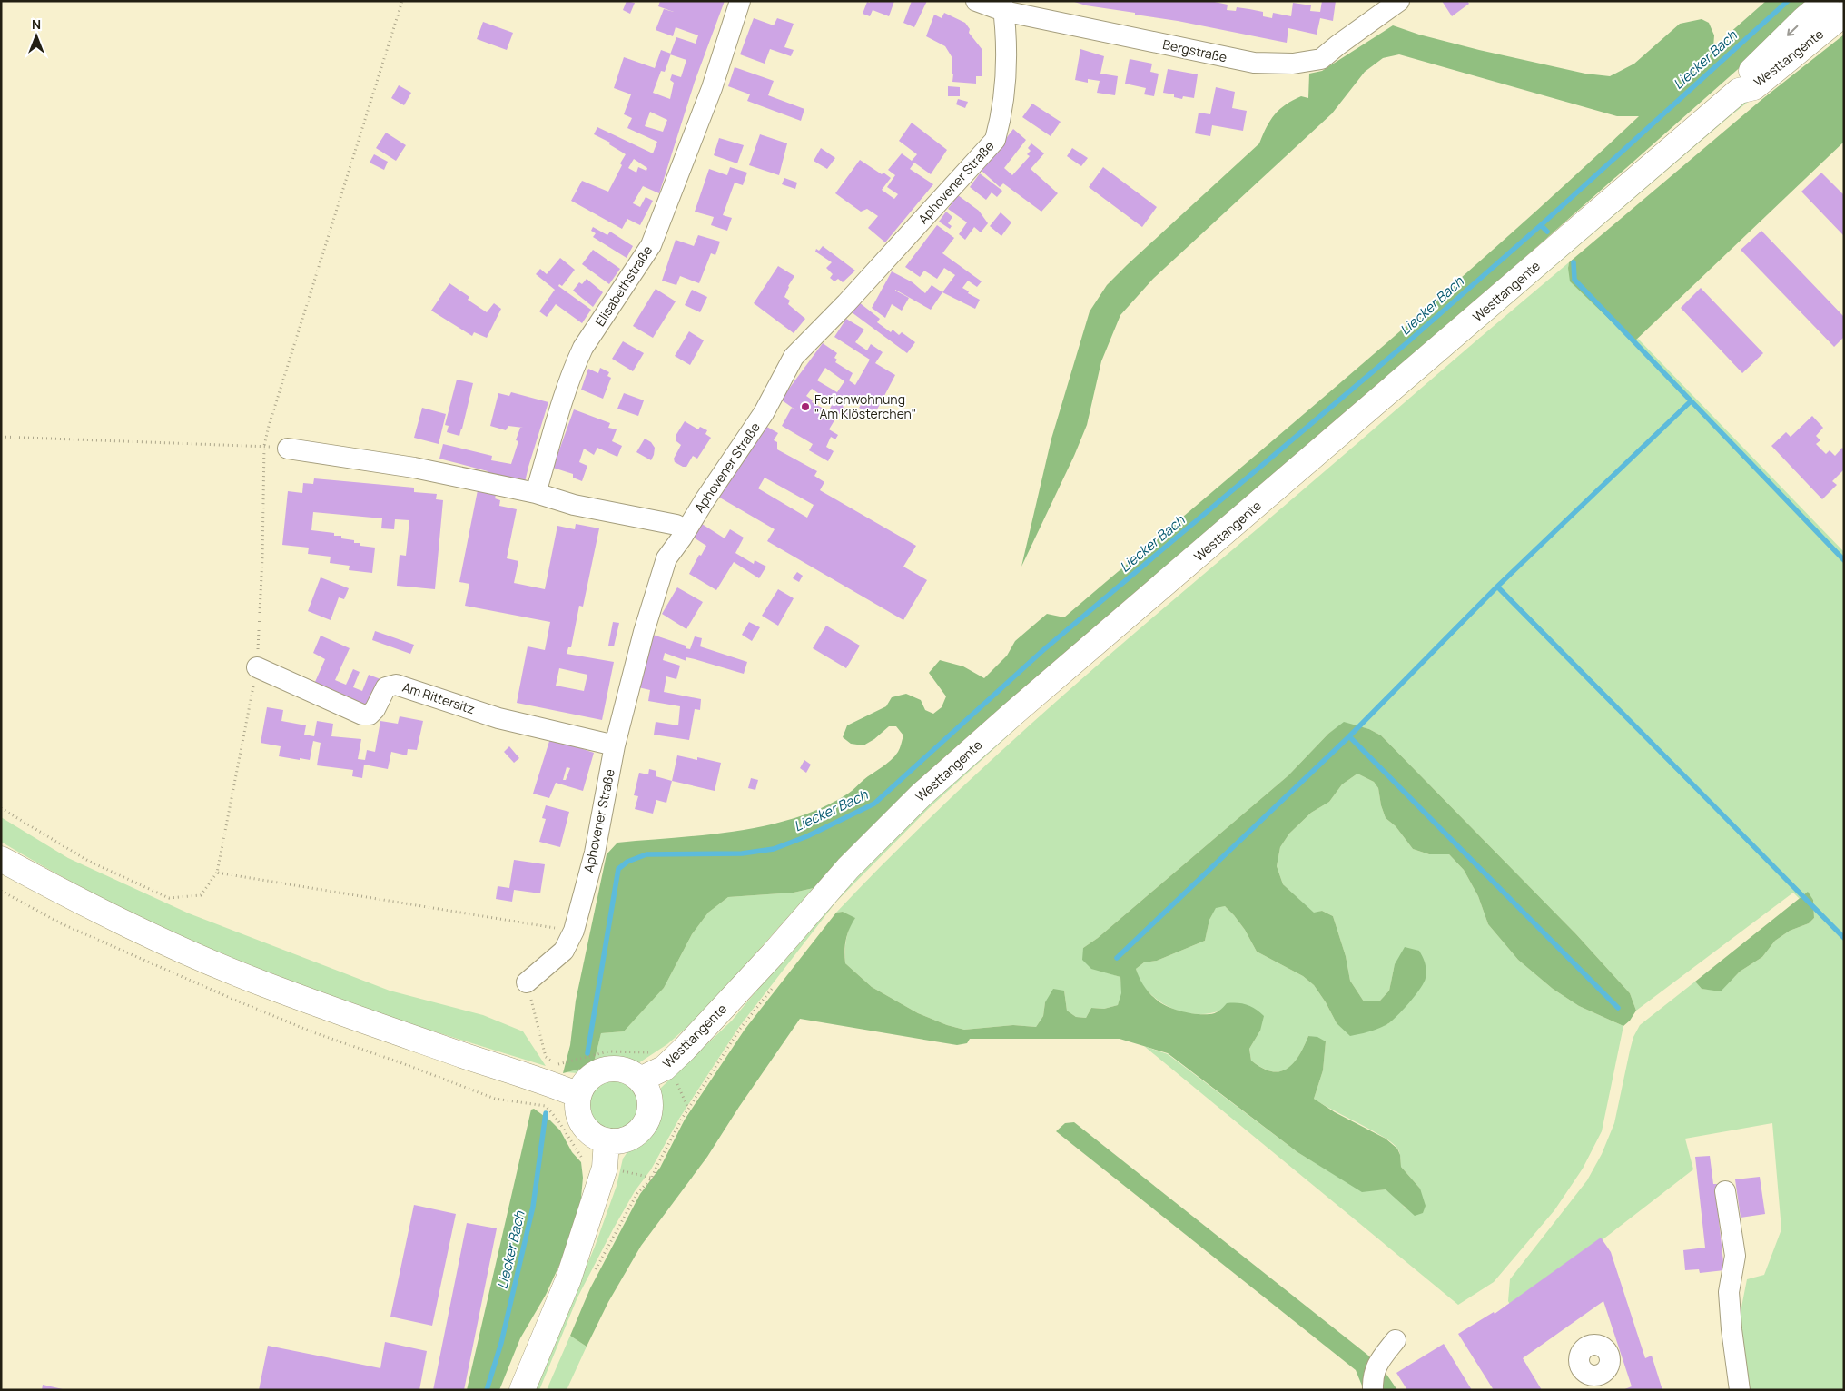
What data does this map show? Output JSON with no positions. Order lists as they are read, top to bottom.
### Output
{
  "streets": {
    "main road": ["Westtangente"],
    "street": [
      "Bergstraße",
      "Aphovener Straße",
      "Elisabethstraße",
      "Am Rittersitz"
    ]
  },
  "crossings": [
    ["Bergstraße", "Aphovener Straße"],
    ["Aphovener Straße", "Am Rittersitz"]
  ],
  "water": ["Liecker Bach"],
  "places": ["Ferienwohnung \"Am Klösterchen\""],
  "north": "top"
}
